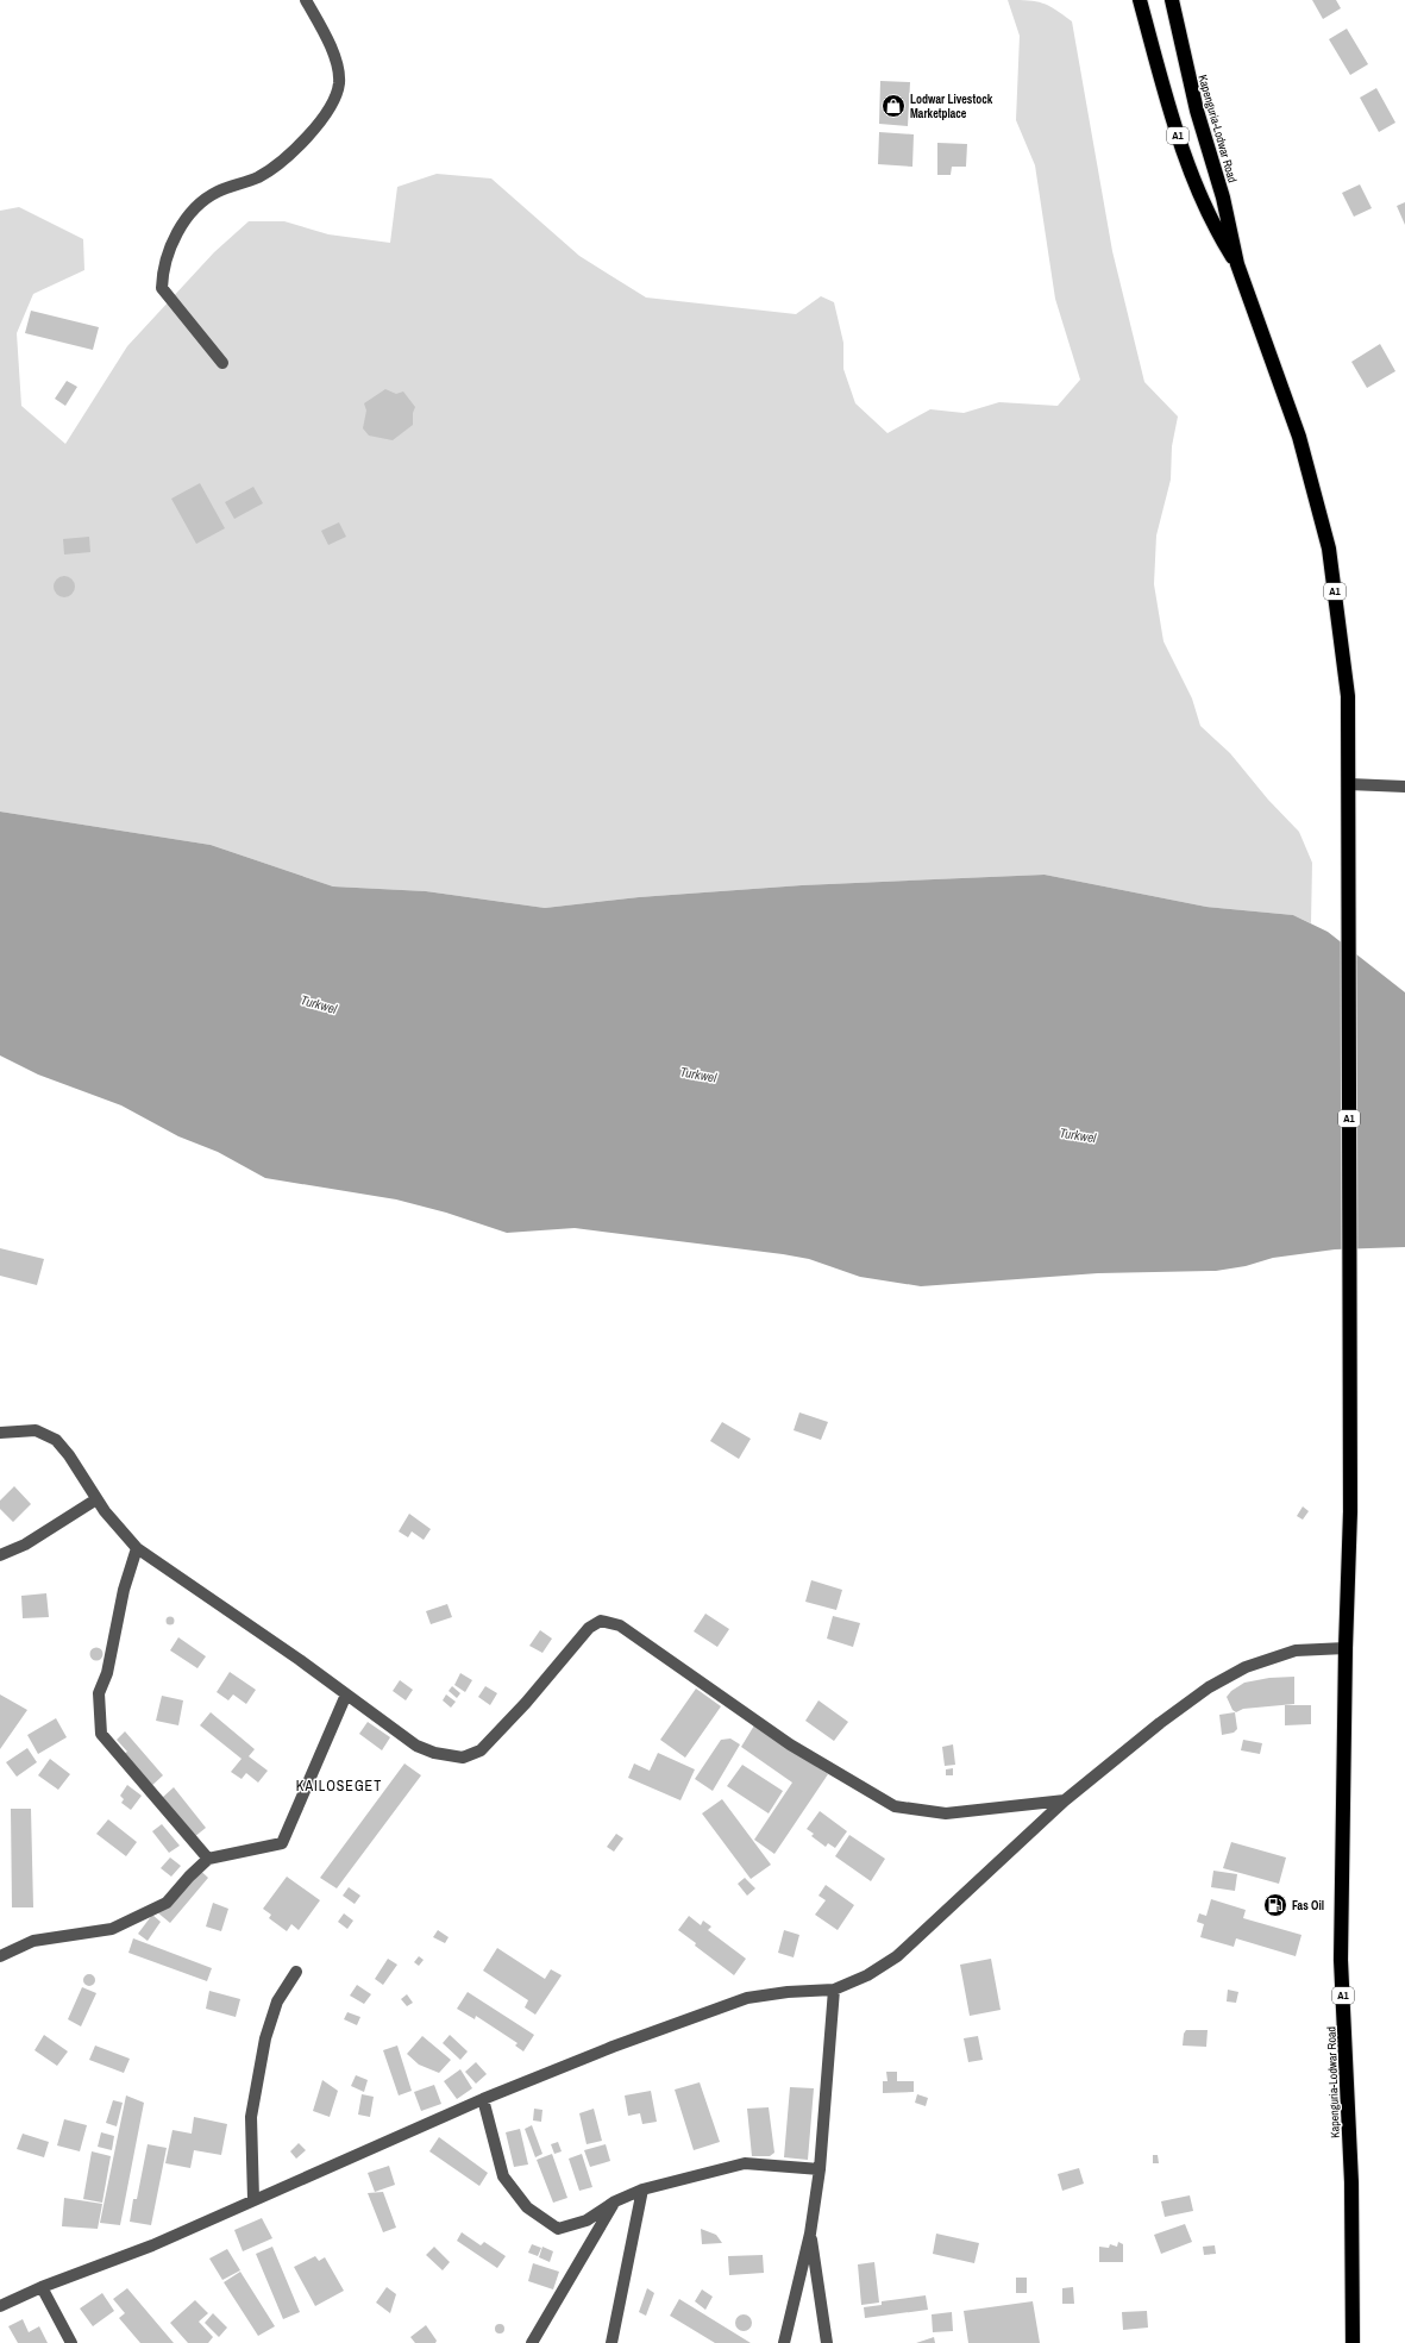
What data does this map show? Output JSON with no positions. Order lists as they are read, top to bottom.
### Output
{
  "streets": {
    "highway": ["Kapenguria-Lodwar Road", "A1"]
  },
  "crossings": [
    ["Kapenguria-Lodwar Road", "A1"]
  ],
  "districts": ["KAILOSEGET"],
  "water": ["Turkwel"],
  "places": {
    "shop": ["Lodwar Livestock Marketplace"],
    "fuel station": ["Fas Oil"]
  }
}
